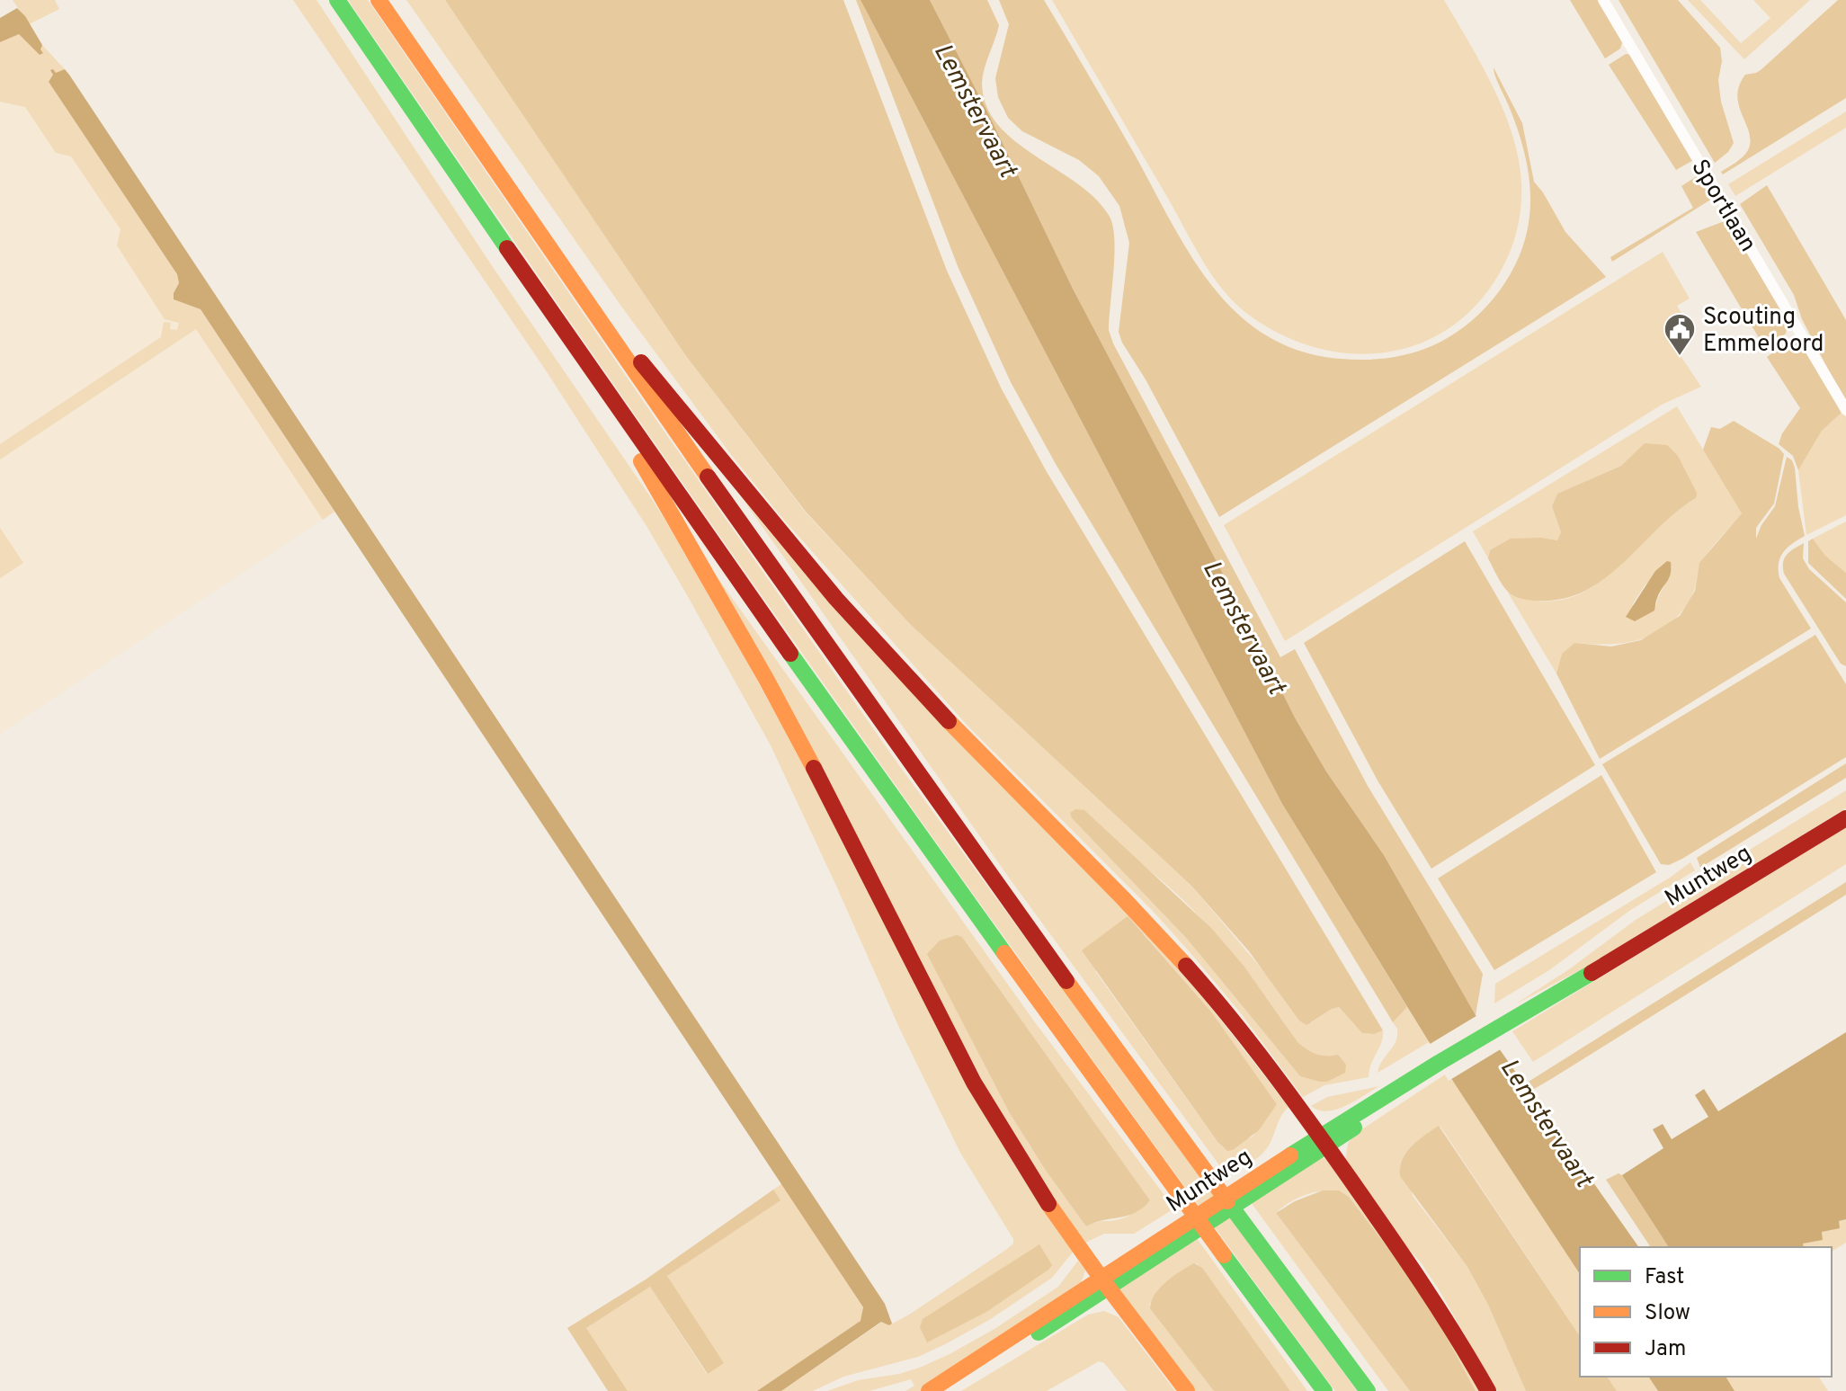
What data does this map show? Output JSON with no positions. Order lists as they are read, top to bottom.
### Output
{
  "streets": {
    "main road": ["Muntweg"],
    "street": ["Sportlaan"]
  },
  "water": ["Lemstervaart"],
  "places": {
    "public building": ["Scouting Emmeloord"]
  },
  "legend": ["Fast", "Slow", "Jam"]
}
